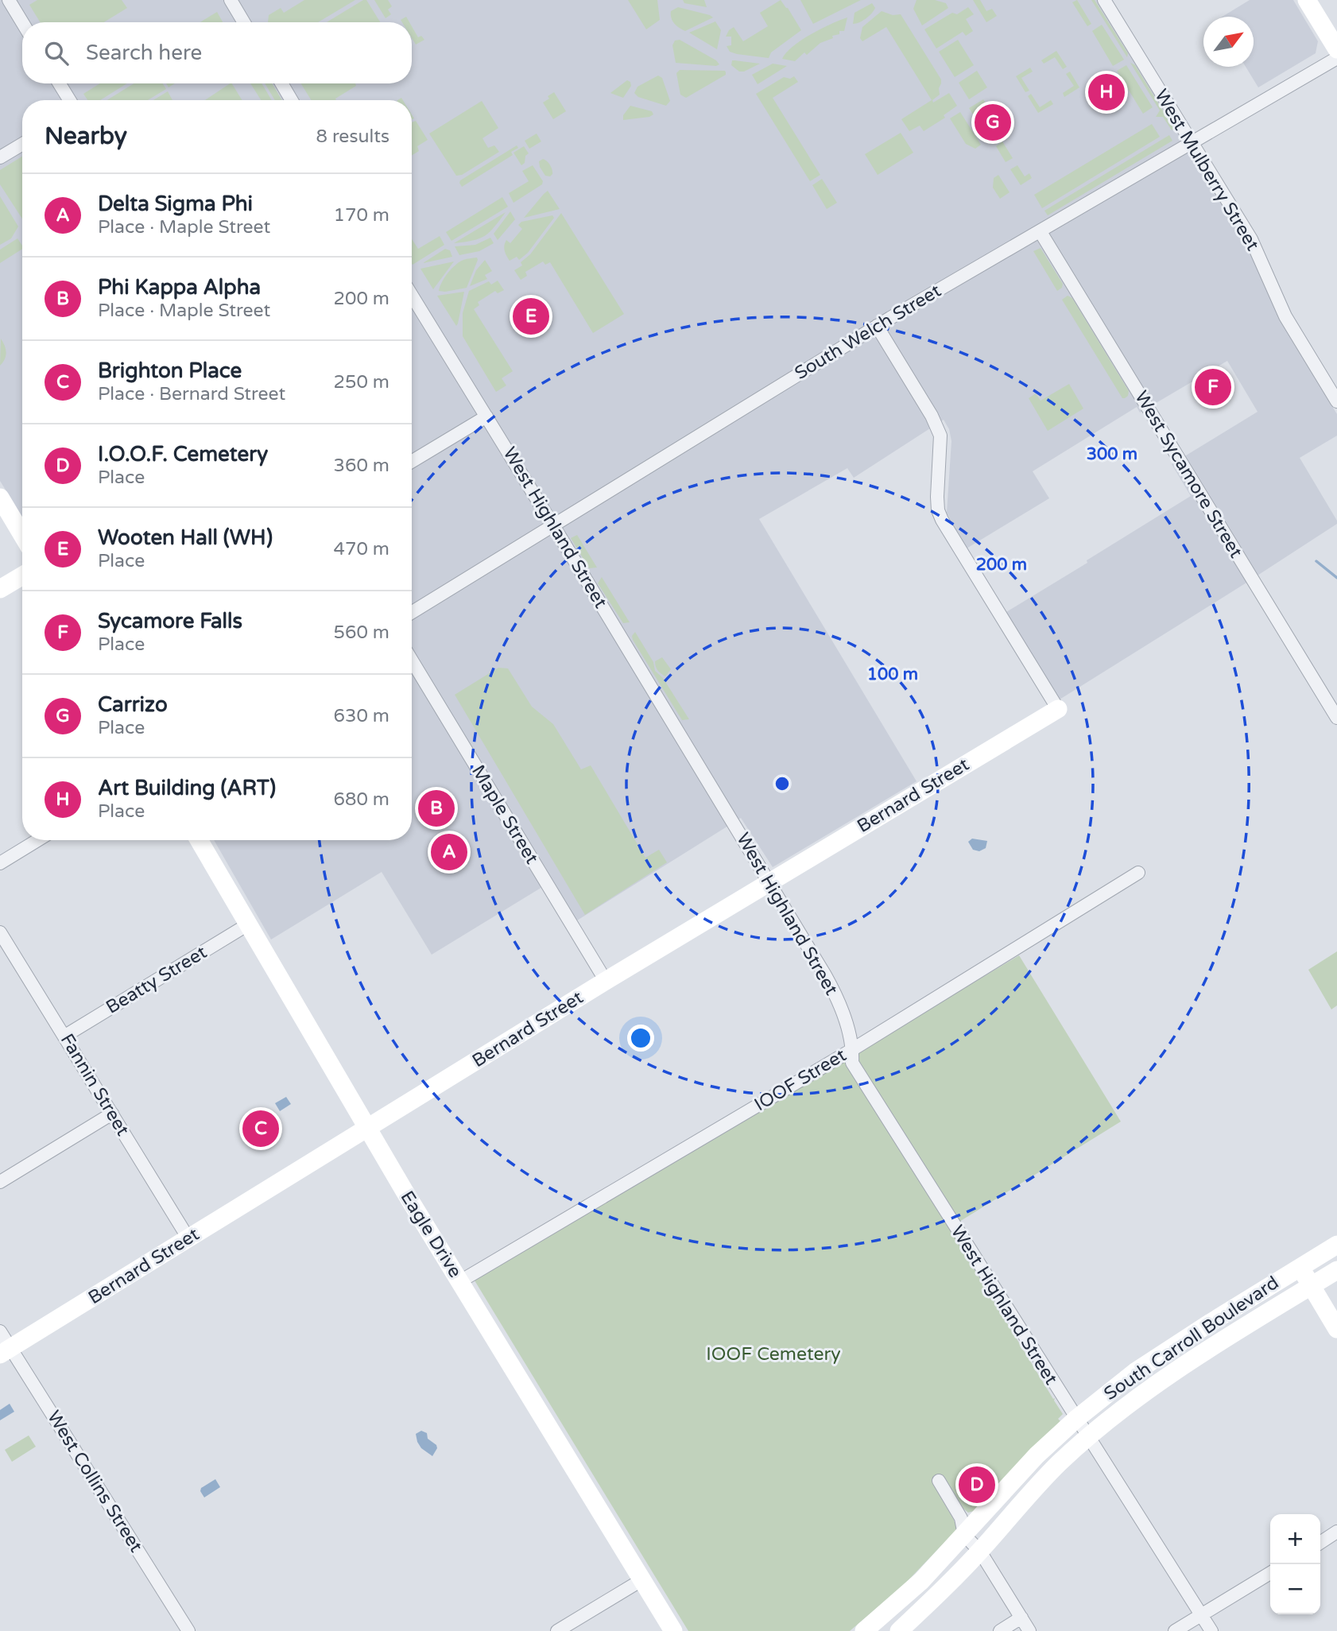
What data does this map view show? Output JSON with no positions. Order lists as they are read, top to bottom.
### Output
{
  "streets": {
    "street": [
      "West Mulberry Street",
      "South Welch Street",
      "West Sycamore Street",
      "West Highland Street",
      "Bernard Street",
      "Maple Street",
      "Beatty Street",
      "IOOF Street",
      "Fannin Street",
      "Eagle Drive",
      "South Carroll Boulevard",
      "West Collins Street"
    ]
  },
  "crossings": [
    ["West Mulberry Street", "South Welch Street"],
    ["South Welch Street", "West Sycamore Street"],
    ["South Welch Street", "West Highland Street"],
    ["West Highland Street", "Bernard Street"],
    ["West Highland Street", "IOOF Street"],
    ["West Highland Street", "South Carroll Boulevard"],
    ["Bernard Street", "Maple Street"],
    ["Bernard Street", "Fannin Street"],
    ["Bernard Street", "Eagle Drive"],
    ["Bernard Street", "West Collins Street"],
    ["Beatty Street", "Fannin Street"],
    ["Beatty Street", "Eagle Drive"],
    ["IOOF Street", "Eagle Drive"]
  ],
  "parks": ["IOOF Cemetery"],
  "north": "top right",
  "page": {
    "search": "Search here",
    "pins": [
      "H",
      "G",
      "E",
      "F",
      "B",
      "A",
      "C",
      "D"
    ],
    "heading": ["Nearby", "8 results"],
    "list": [
      {
        "mark": "A",
        "name": "Delta Sigma Phi",
        "note": "Place · Maple Street",
        "value": "170 m"
      },
      {
        "mark": "B",
        "name": "Phi Kappa Alpha",
        "note": "Place · Maple Street",
        "value": "200 m"
      },
      {
        "mark": "C",
        "name": "Brighton Place",
        "note": "Place · Bernard Street",
        "value": "250 m"
      },
      {
        "mark": "D",
        "name": "I.O.O.F. Cemetery",
        "note": "Place",
        "value": "360 m"
      },
      {
        "mark": "E",
        "name": "Wooten Hall (WH)",
        "note": "Place",
        "value": "470 m"
      },
      {
        "mark": "F",
        "name": "Sycamore Falls",
        "note": "Place",
        "value": "560 m"
      },
      {
        "mark": "G",
        "name": "Carrizo",
        "note": "Place",
        "value": "630 m"
      },
      {
        "mark": "H",
        "name": "Art Building (ART)",
        "note": "Place",
        "value": "680 m"
      }
    ],
    "map_buttons": ["+", "−"]
  },
  "rings": ["300 m", "200 m", "100 m"]
}
